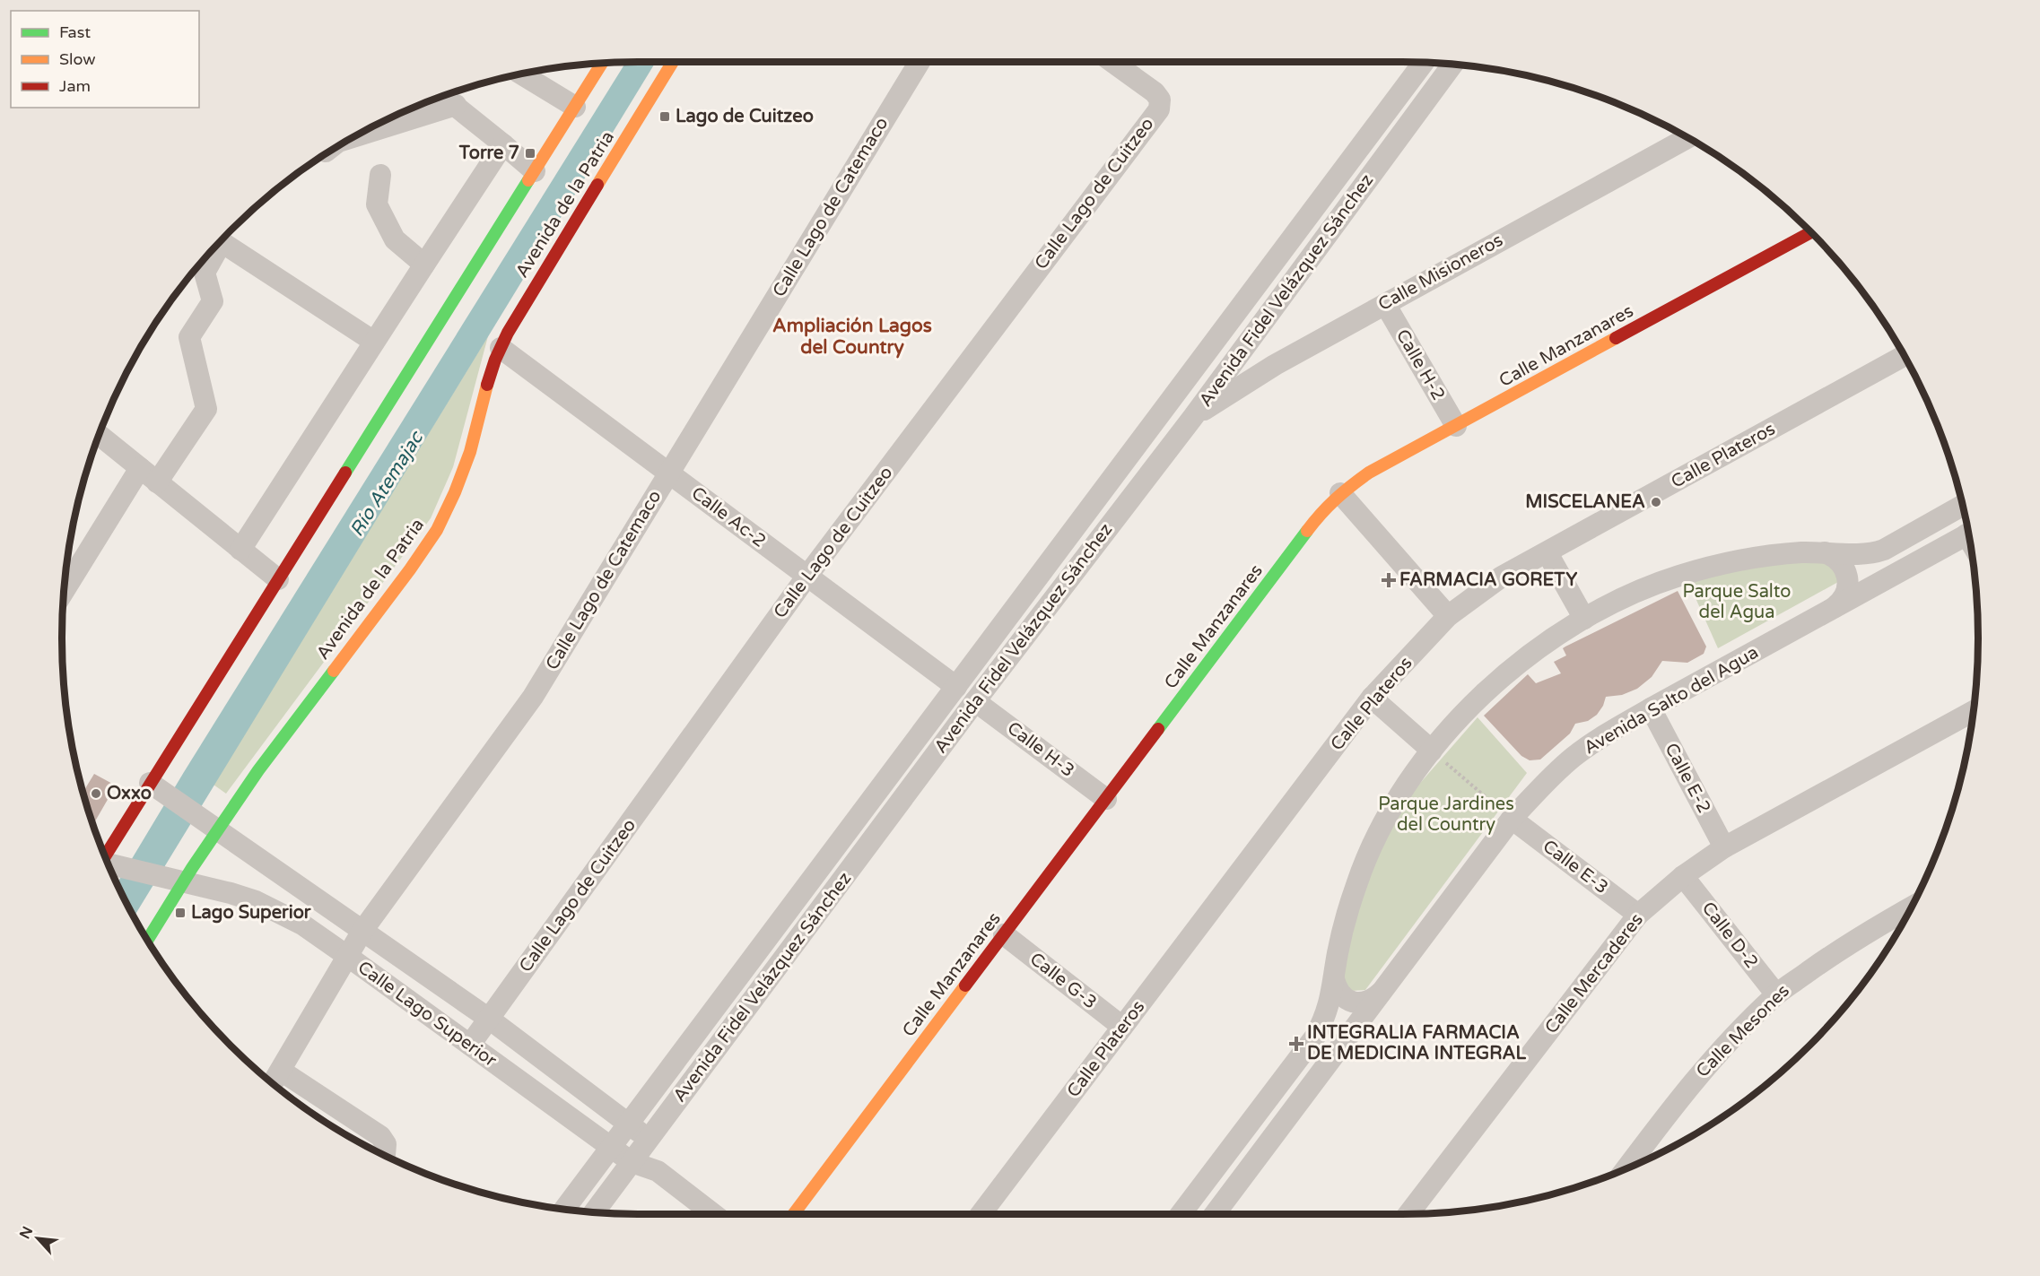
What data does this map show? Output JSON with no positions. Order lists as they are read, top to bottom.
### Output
{
  "streets": {
    "main road": ["Avenida de la Patria", "Calle Manzanares"],
    "street": [
      "Calle Lago de Cuitzeo",
      "Calle Lago de Catemaco",
      "Calle Misioneros",
      "Avenida Fidel Velázquez Sánchez",
      "Calle H-2",
      "Calle Plateros",
      "Calle Ac-2",
      "Avenida Salto del Agua",
      "Calle H-3",
      "Calle E-2",
      "Calle E-3",
      "Calle D-2",
      "Calle Mercaderes",
      "Calle G-3",
      "Calle Lago Superior",
      "Calle Mesones"
    ]
  },
  "crossings": [
    ["Calle Lago de Cuitzeo", "Calle Ac-2"],
    ["Calle Lago de Cuitzeo", "Calle Lago Superior"],
    ["Avenida de la Patria", "Calle Ac-2"],
    ["Avenida de la Patria", "Calle Lago Superior"],
    ["Calle Lago de Catemaco", "Calle Ac-2"],
    ["Calle Lago de Catemaco", "Calle Lago Superior"],
    ["Calle Misioneros", "Avenida Fidel Velázquez Sánchez"],
    ["Calle Misioneros", "Calle H-2"],
    ["Avenida Fidel Velázquez Sánchez", "Calle Ac-2"],
    ["Avenida Fidel Velázquez Sánchez", "Calle H-3"],
    ["Avenida Fidel Velázquez Sánchez", "Calle Lago Superior"],
    ["Calle Manzanares", "Calle H-2"],
    ["Calle Manzanares", "Calle H-3"],
    ["Calle Manzanares", "Calle G-3"],
    ["Calle Plateros", "Calle G-3"],
    ["Avenida Salto del Agua", "Calle E-2"],
    ["Avenida Salto del Agua", "Calle E-3"],
    ["Calle E-2", "Calle Mercaderes"],
    ["Calle E-3", "Calle Mercaderes"],
    ["Calle D-2", "Calle Mercaderes"],
    ["Calle D-2", "Calle Mesones"]
  ],
  "districts": ["Ampliación Lagos del Country"],
  "water": ["Río Atemajac"],
  "parks": ["Parque Salto del Agua", "Parque Jardines del Country"],
  "places": {
    "transit": ["Lago de Cuitzeo", "Torre 7", "Lago Superior"],
    "other": ["MISCELANEA", "Oxxo"],
    "health": ["FARMACIA GORETY", "INTEGRALIA FARMACIA DE MEDICINA INTEGRAL"]
  },
  "legend": ["Fast", "Slow", "Jam"],
  "north": "top left"
}
